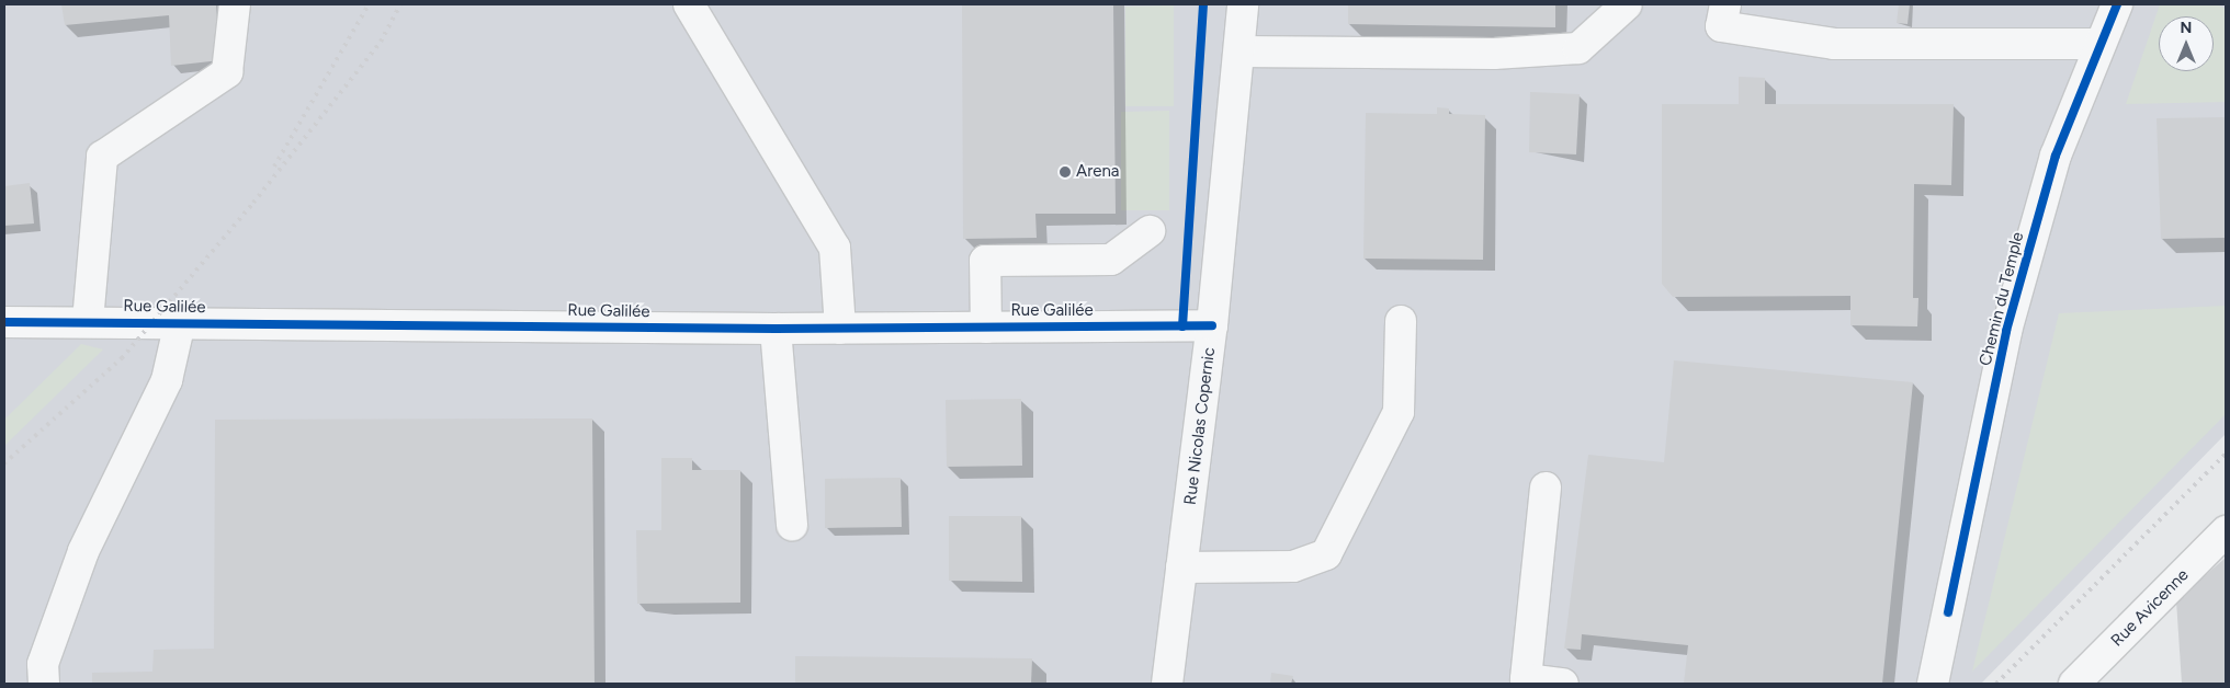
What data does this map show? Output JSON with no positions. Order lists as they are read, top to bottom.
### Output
{
  "streets": {
    "street": [
      "Chemin du Temple",
      "Rue Galilée",
      "Rue Nicolas Copernic",
      "Rue Avicenne"
    ]
  },
  "crossings": [
    ["Rue Galilée", "Rue Nicolas Copernic"]
  ],
  "places": ["Arena"],
  "north": "top"
}
